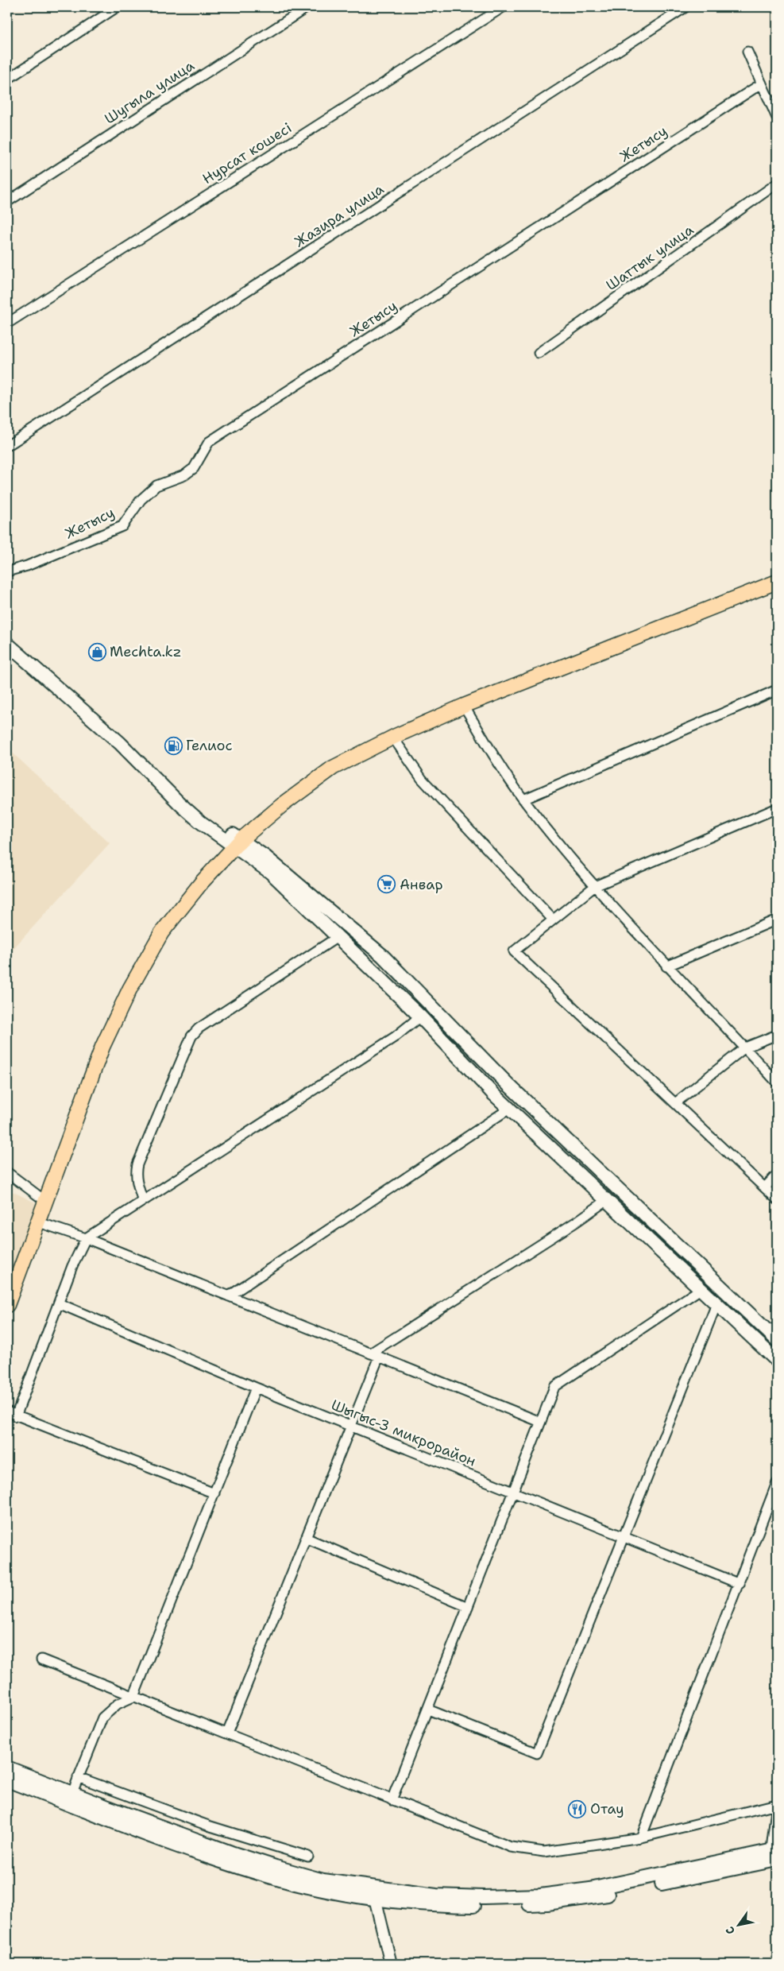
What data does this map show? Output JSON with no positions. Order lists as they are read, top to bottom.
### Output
{
  "streets": {
    "street": [
      "Шугыла улица",
      "Жетысу",
      "Нурсат кошесi",
      "Жазира улица",
      "Шаттык улица",
      "Шыгыс-3 микрорайон"
    ]
  },
  "places": {
    "shop": ["Mechta.kz"],
    "fuel station": ["Гелиос"],
    "supermarket": ["Анвар"],
    "restaurant": ["Отау"]
  },
  "north": "bottom left"
}
